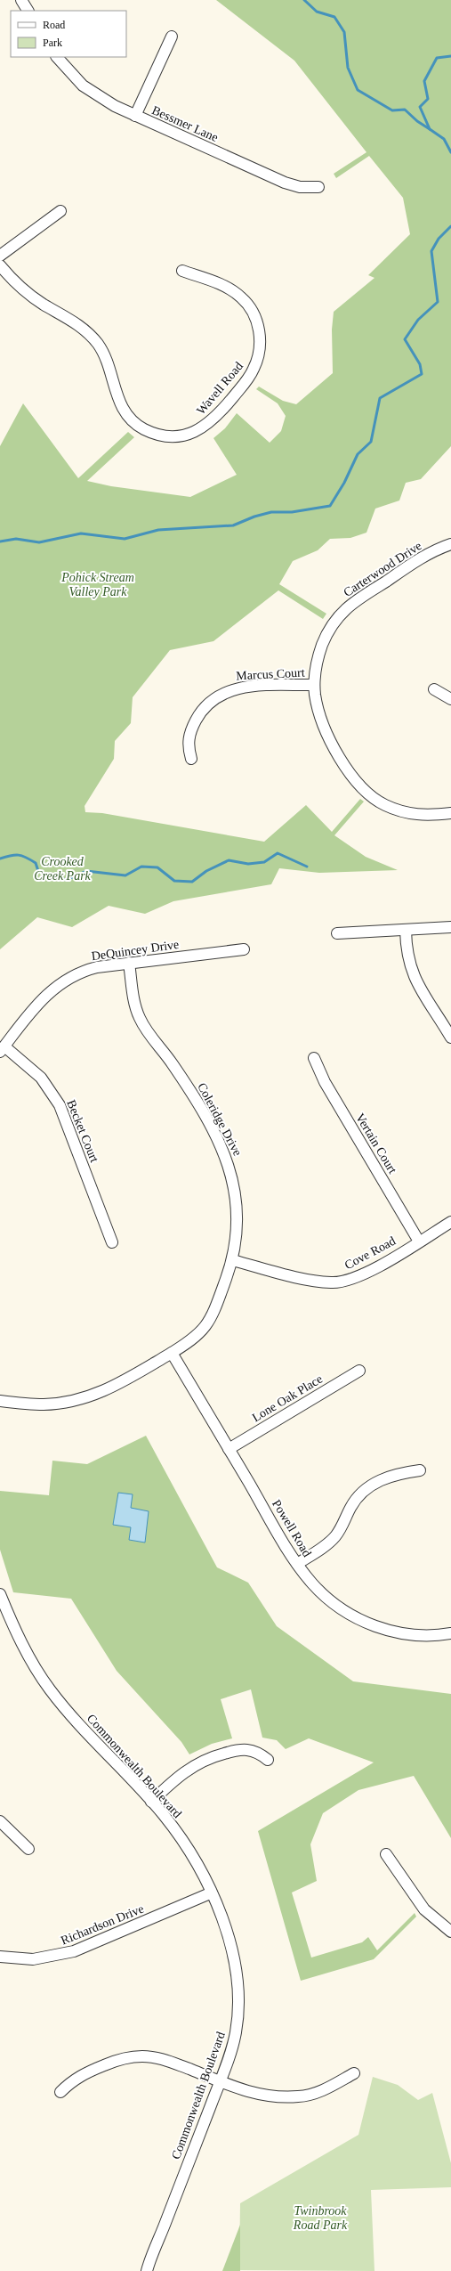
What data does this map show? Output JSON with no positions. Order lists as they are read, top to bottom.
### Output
{
  "streets": {
    "street": [
      "Bessmer Lane",
      "Wavell Road",
      "Carterwood Drive",
      "Marcus Court",
      "DeQuincey Drive",
      "Coleridge Drive",
      "Becket Court",
      "Vertain Court",
      "Cove Road",
      "Lone Oak Place",
      "Powell Road",
      "Commonwealth Boulevard",
      "Richardson Drive"
    ]
  },
  "crossings": [
    ["Carterwood Drive", "Marcus Court"],
    ["DeQuincey Drive", "Coleridge Drive"],
    ["DeQuincey Drive", "Becket Court"],
    ["Coleridge Drive", "Cove Road"],
    ["Coleridge Drive", "Powell Road"],
    ["Vertain Court", "Cove Road"],
    ["Lone Oak Place", "Powell Road"],
    ["Commonwealth Boulevard", "Richardson Drive"]
  ],
  "parks": ["Pohick Stream Valley Park", "Crooked Creek Park", "Twinbrook Road Park"],
  "legend": ["Road", "Park"]
}
